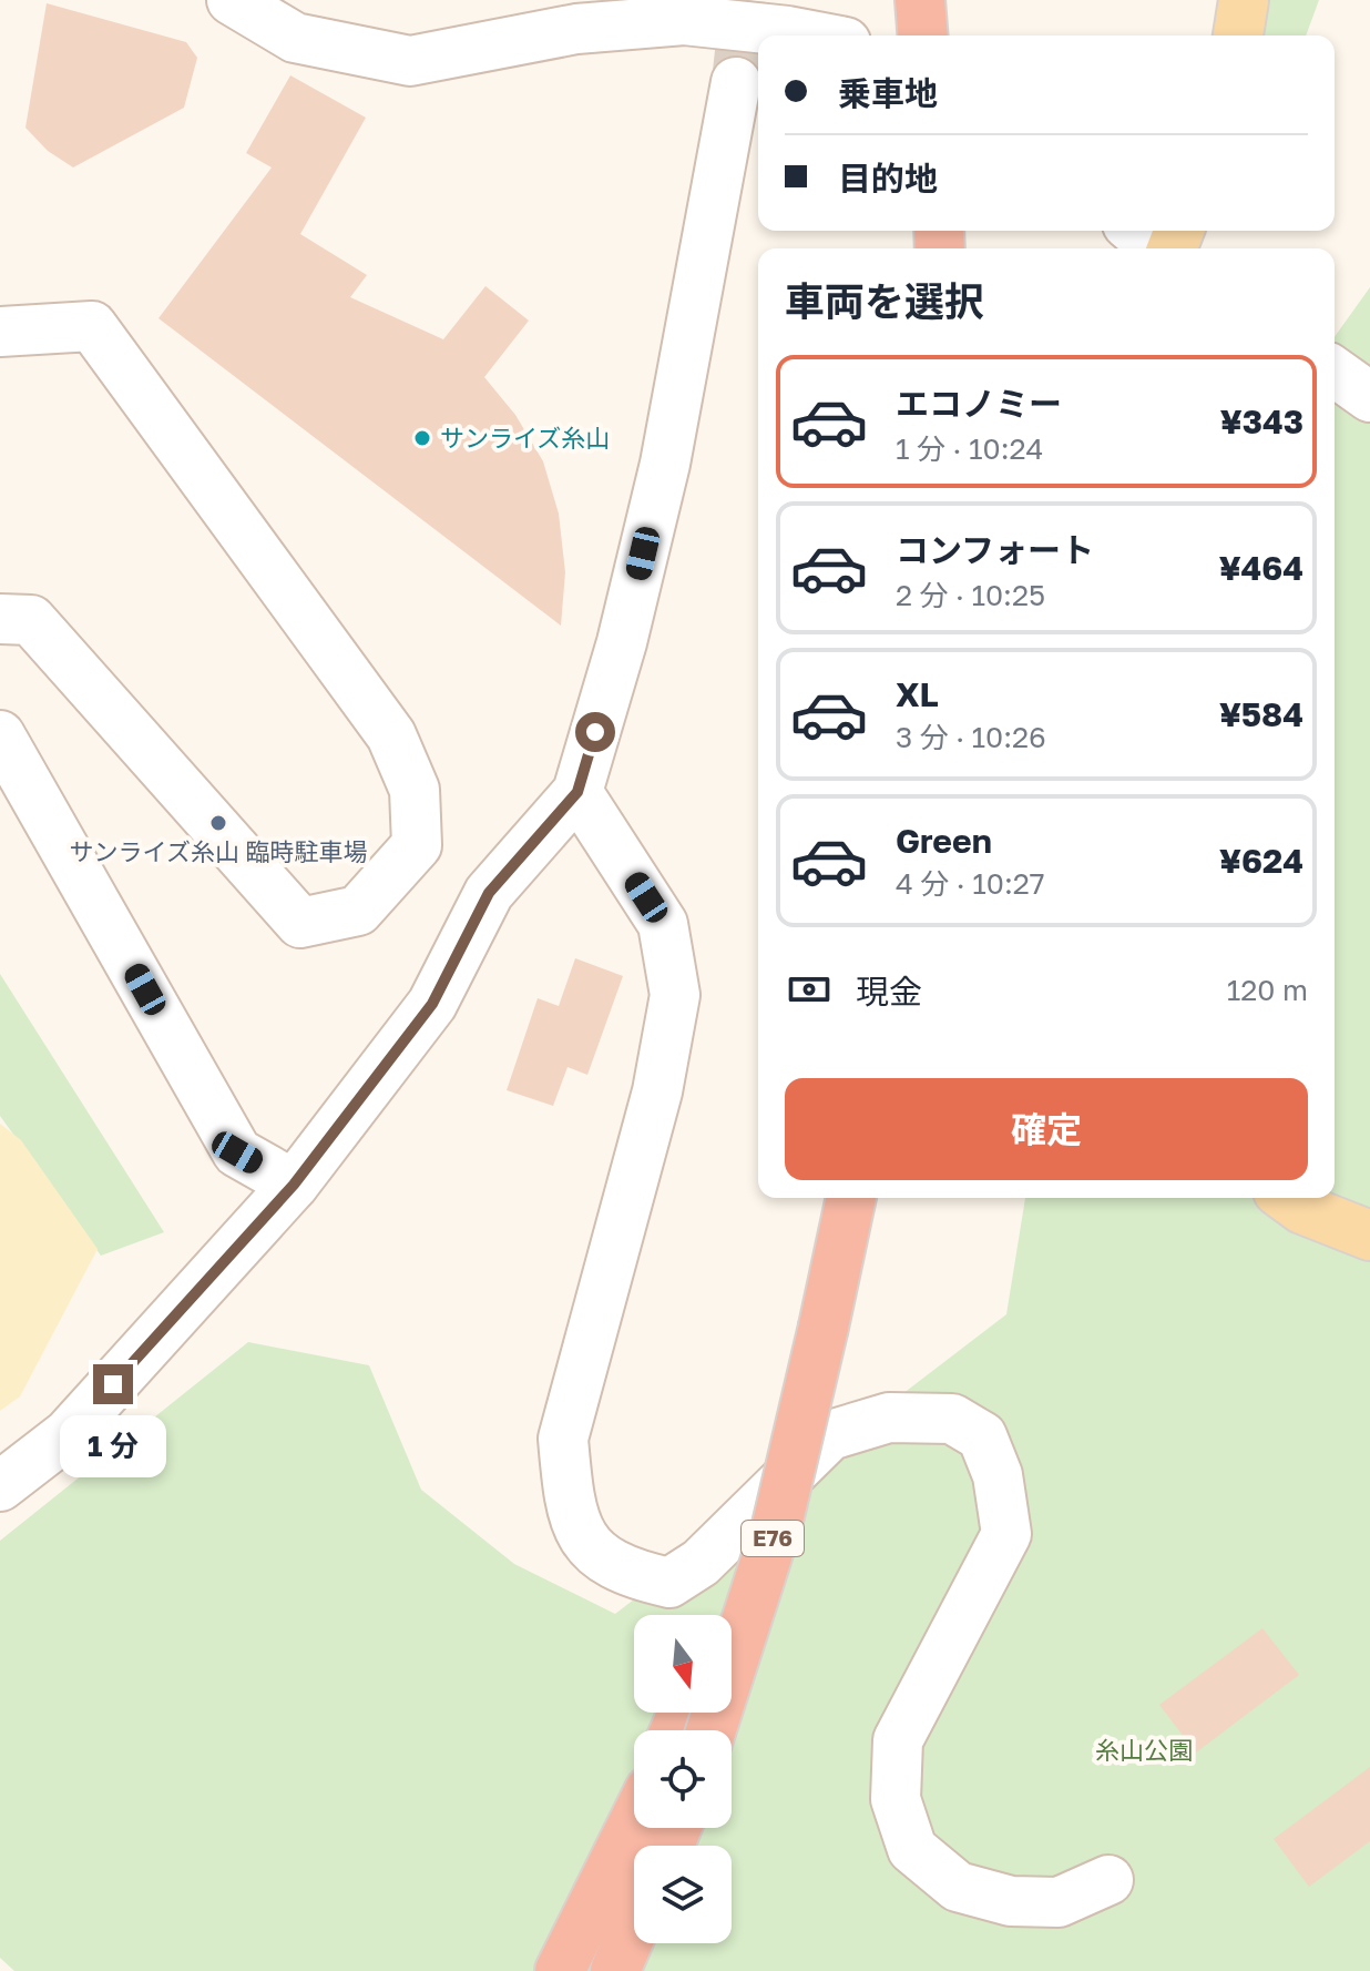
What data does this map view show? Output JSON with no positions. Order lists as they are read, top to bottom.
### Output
{
  "streets": {
    "highway": ["E76"]
  },
  "parks": ["糸山公園"],
  "places": ["サンライズ糸山", "サンライズ糸山 臨時駐車場"],
  "north": "bottom",
  "page": {
    "banner": ["乗車地", "目的地"],
    "heading": "車両を選択",
    "list": [
      {
        "name": "エコノミー",
        "note": "1 分 · 10:24",
        "value": "¥343"
      },
      {
        "name": "コンフォート",
        "note": "2 分 · 10:25",
        "value": "¥464"
      },
      {
        "name": "XL",
        "note": "3 分 · 10:26",
        "value": "¥584"
      },
      {
        "name": "Green",
        "note": "4 分 · 10:27",
        "value": "¥624"
      }
    ],
    "pay": ["現金", "120 m"],
    "buttons": "確定",
    "bubble": "1 分"
  }
}
